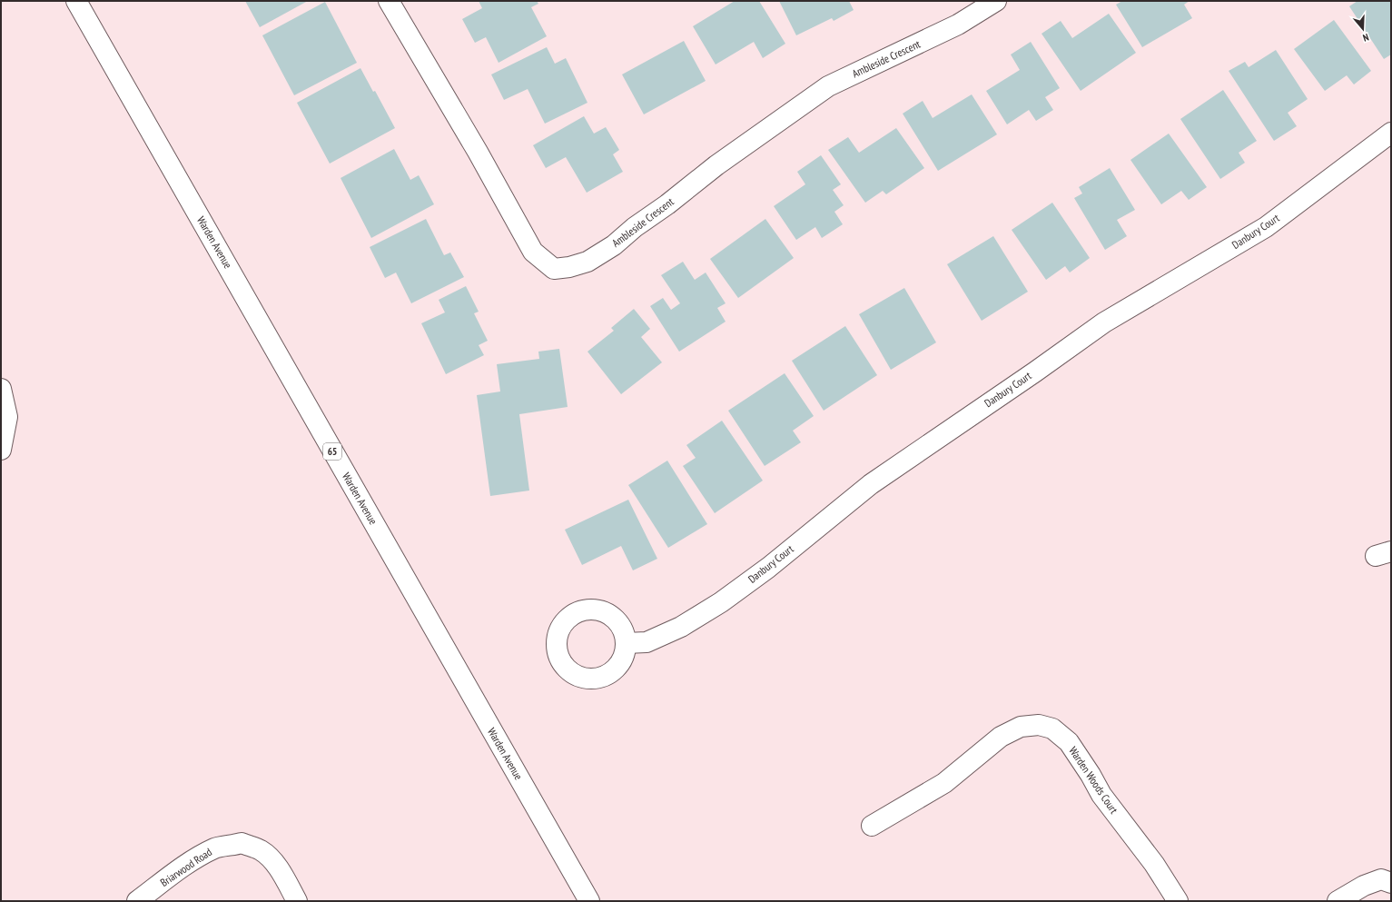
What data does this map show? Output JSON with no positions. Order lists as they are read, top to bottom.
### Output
{
  "streets": {
    "street": [
      "Ambleside Crescent",
      "Danbury Court",
      "Warden Avenue",
      "65",
      "Warden Woods Court",
      "Briarwood Road"
    ]
  },
  "north": "bottom"
}
